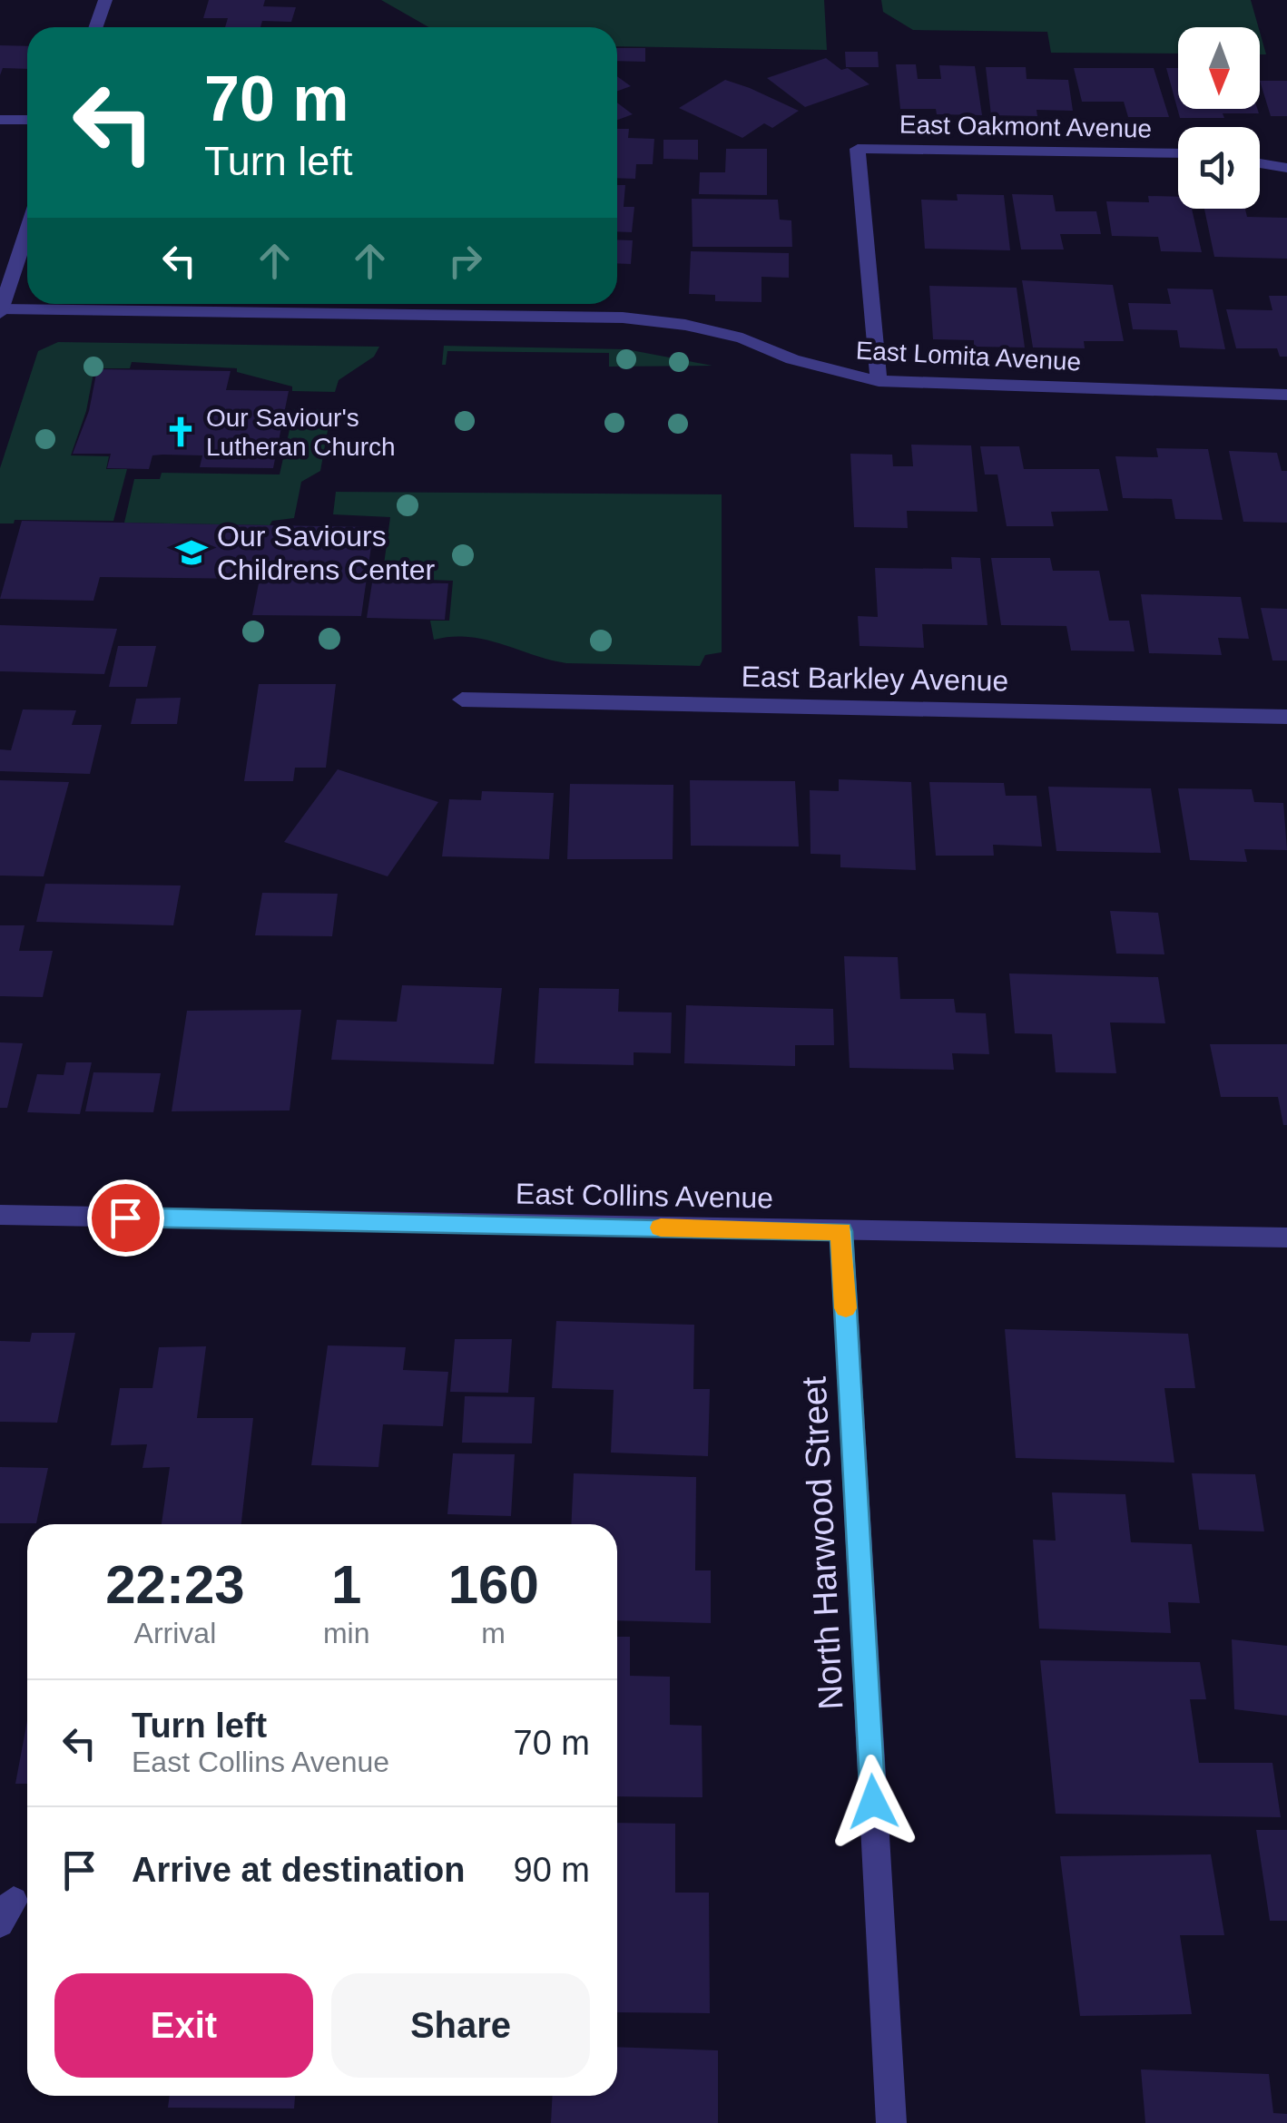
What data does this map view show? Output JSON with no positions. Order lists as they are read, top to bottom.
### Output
{
  "streets": {
    "street": [
      "East Oakmont Avenue",
      "East Lomita Avenue",
      "East Barkley Avenue",
      "East Collins Avenue",
      "North Harwood Street"
    ]
  },
  "crossings": [
    ["East Oakmont Avenue", "East Lomita Avenue"],
    ["East Collins Avenue", "North Harwood Street"]
  ],
  "places": {
    "church": ["Our Saviour's Lutheran Church"],
    "school or university": ["Our Saviours Childrens Center"]
  },
  "north": "bottom",
  "page": {
    "turn": ["70 m", "Turn left"],
    "eta": [
      "22:23",
      "Arrival",
      "1",
      "min",
      "160",
      "m"
    ],
    "list": [
      {
        "name": "Turn left",
        "note": "East Collins Avenue",
        "value": "70 m"
      },
      {
        "name": "Arrive at destination",
        "value": "90 m"
      }
    ],
    "buttons": ["Exit", "Share"]
  }
}
